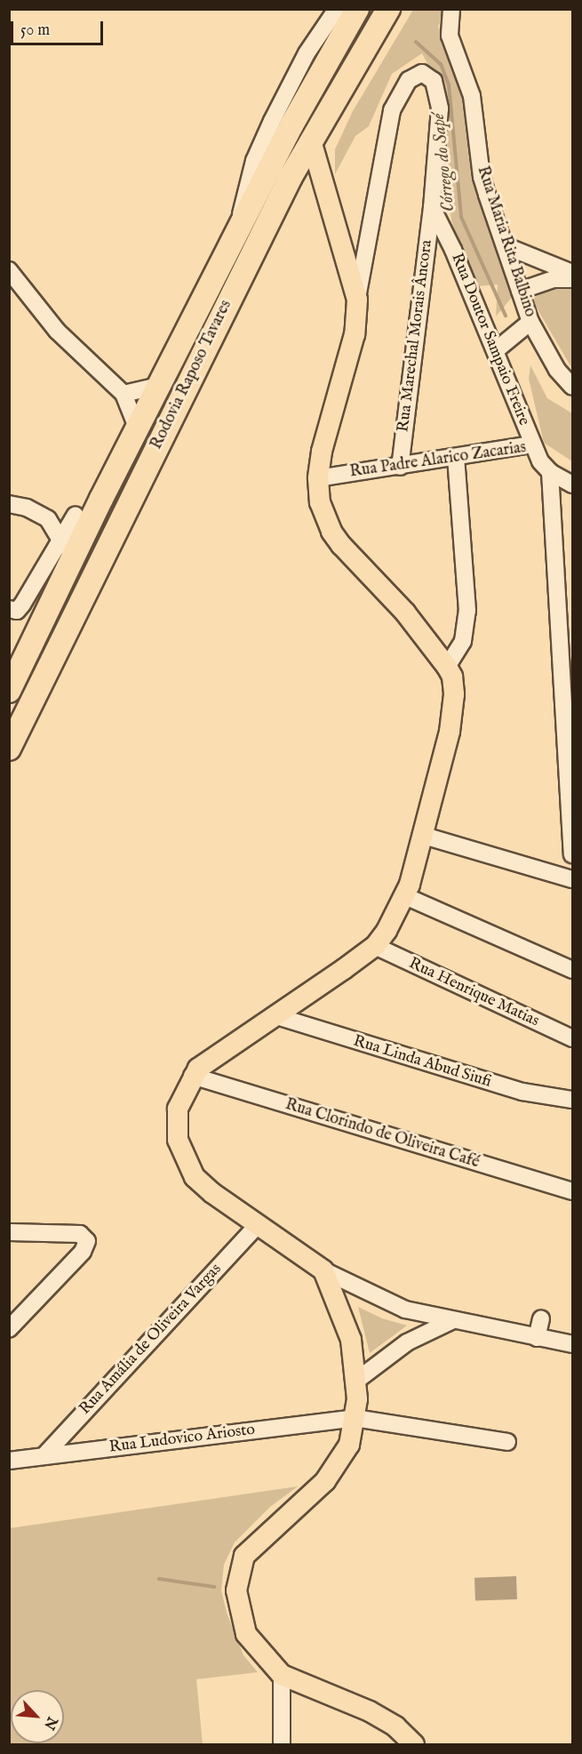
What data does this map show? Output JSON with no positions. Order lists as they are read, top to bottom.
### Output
{
  "streets": {
    "highway": ["Rodovia Raposo Tavares"],
    "street": [
      "Rua Maria Rita Balbino",
      "Rua Marechal Morais Âncora",
      "Rua Doutor Sampaio Freire",
      "Rua Padre Alarico Zacarias",
      "Rua Henrique Matias",
      "Rua Linda Abud Siufi",
      "Rua Clorindo de Oliveira Café",
      "Rua Amália de Oliveira Vargas",
      "Rua Ludovico Ariosto"
    ]
  },
  "crossings": [
    ["Rua Marechal Morais Âncora", "Rua Doutor Sampaio Freire"],
    ["Rua Marechal Morais Âncora", "Rua Padre Alarico Zacarias"],
    ["Rua Doutor Sampaio Freire", "Rua Padre Alarico Zacarias"],
    ["Rua Amália de Oliveira Vargas", "Rua Ludovico Ariosto"]
  ],
  "water": ["Córrego do Sapé"],
  "scale_bar": "50 m",
  "north": "bottom right"
}
